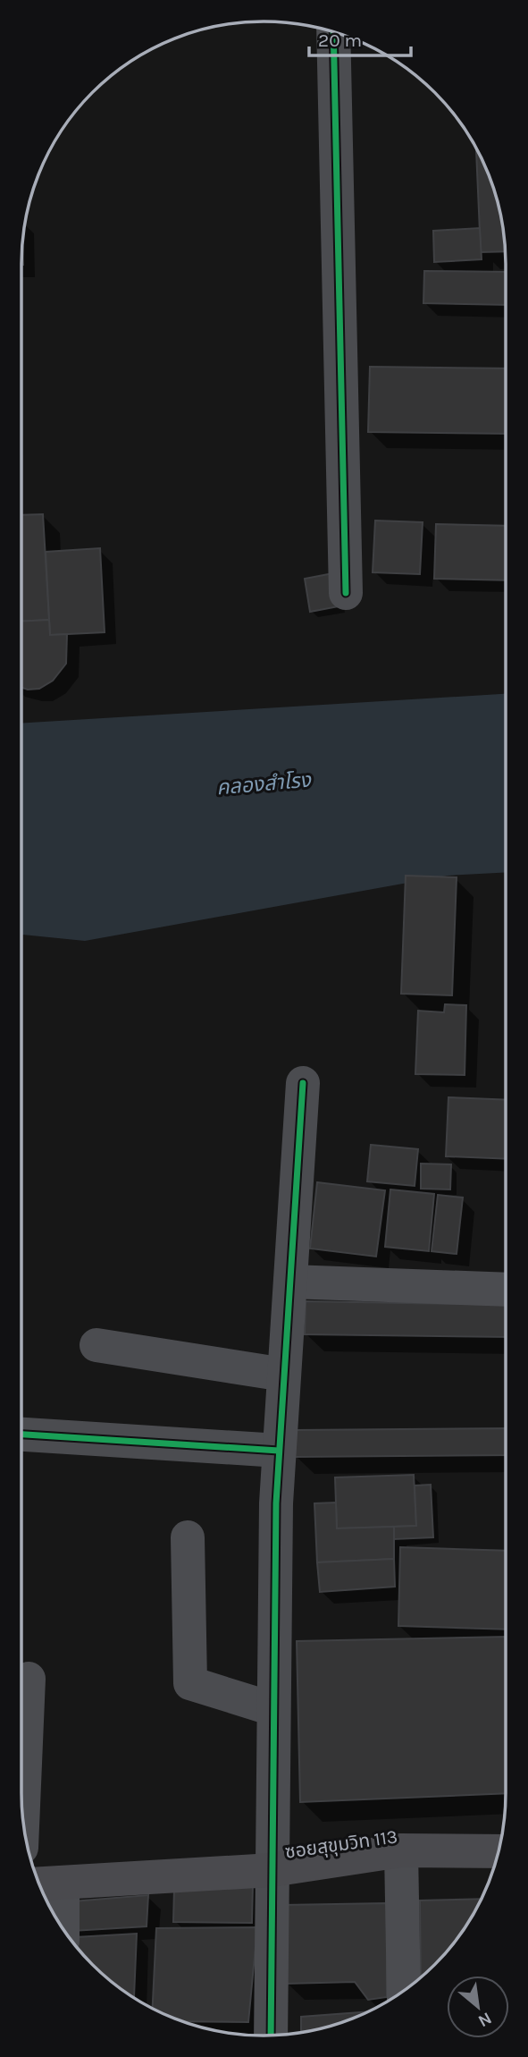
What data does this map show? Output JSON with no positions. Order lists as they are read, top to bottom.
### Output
{
  "streets": {
    "main road": ["ซอยสุขุมวิท 113"]
  },
  "water": ["คลองสำโรง"],
  "scale_bar": "20 m",
  "north": "bottom right"
}
